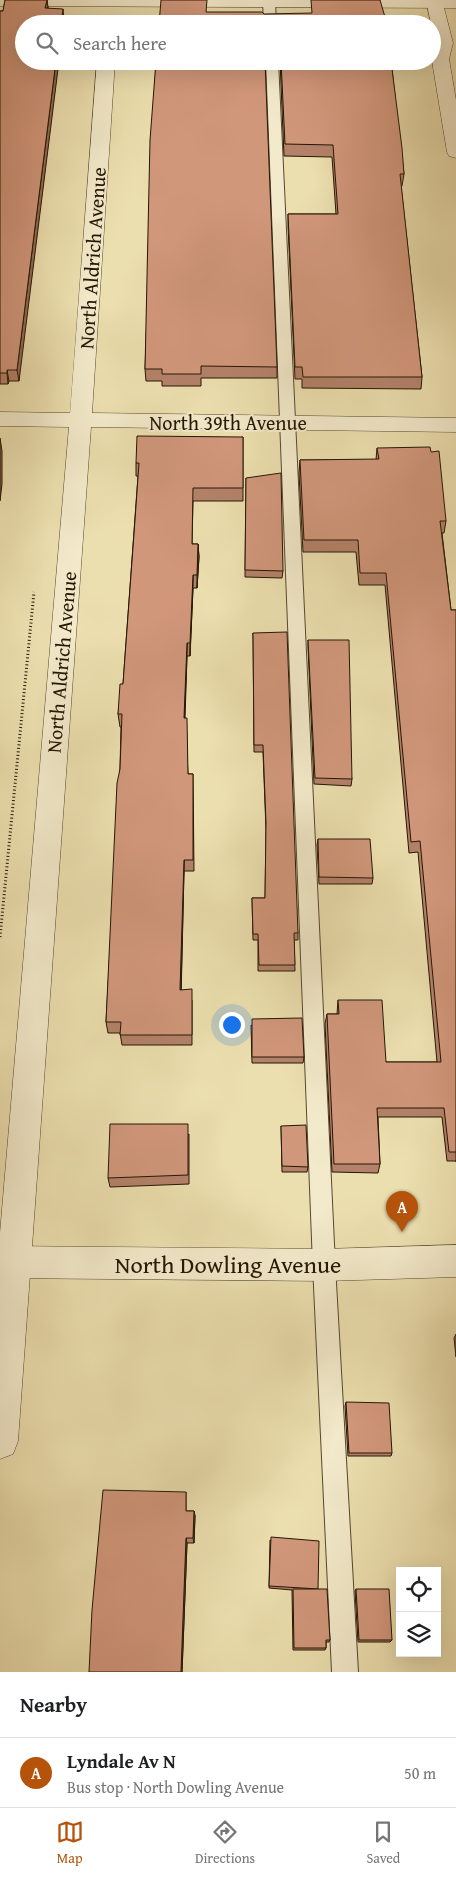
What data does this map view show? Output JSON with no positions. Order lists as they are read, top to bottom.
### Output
{
  "streets": {
    "street": ["North Aldrich Avenue", "North 39th Avenue", "North Dowling Avenue"]
  },
  "crossings": [
    ["North Aldrich Avenue", "North 39th Avenue"],
    ["North Aldrich Avenue", "North Dowling Avenue"]
  ],
  "page": {
    "search": "Search here",
    "pins": "A",
    "heading": "Nearby",
    "list": [
      {
        "mark": "A",
        "name": "Lyndale Av N",
        "note": "Bus stop · North Dowling Avenue",
        "value": "50 m"
      }
    ],
    "nav": ["Map", "Directions", "Saved"]
  }
}
